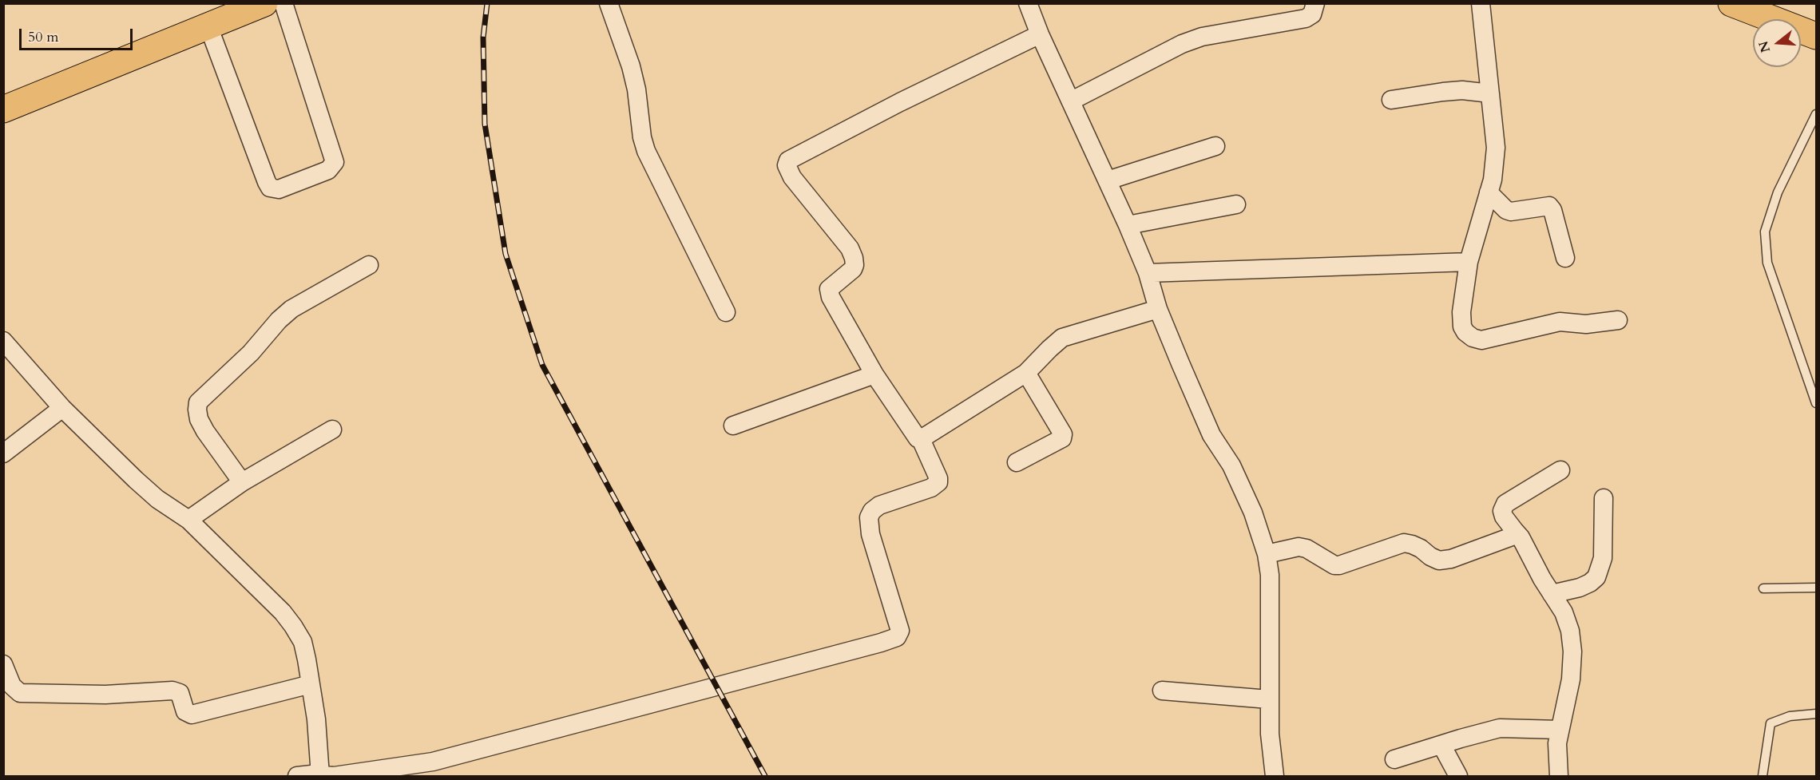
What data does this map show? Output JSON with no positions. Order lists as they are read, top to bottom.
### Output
{
  "scale_bar": "50 m",
  "north": "left"
}
